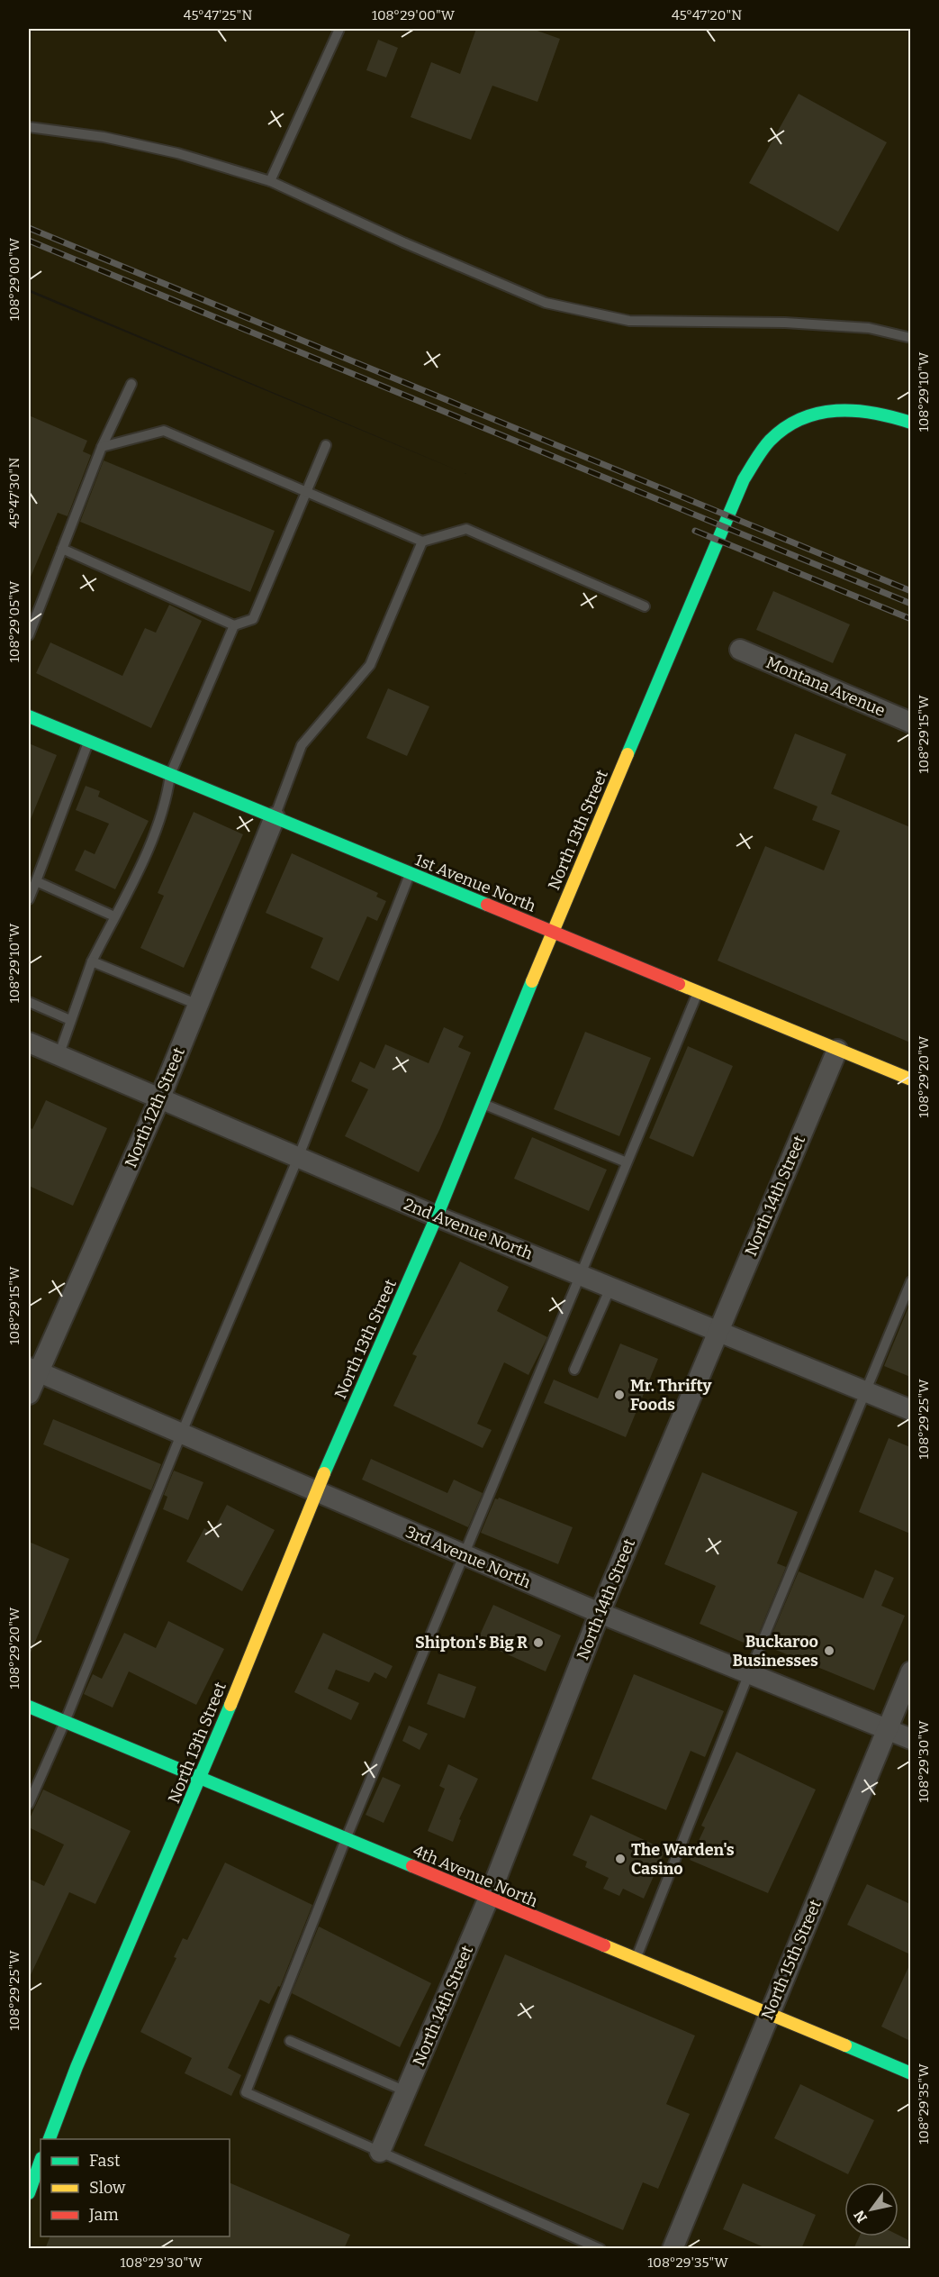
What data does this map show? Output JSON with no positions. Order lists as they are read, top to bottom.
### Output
{
  "streets": {
    "street": [
      "Montana Avenue",
      "North 13th Street",
      "1st Avenue North",
      "North 12th Street",
      "North 14th Street",
      "2nd Avenue North",
      "3rd Avenue North",
      "4th Avenue North",
      "North 15th Street"
    ]
  },
  "crossings": [
    ["North 13th Street", "1st Avenue North"],
    ["North 13th Street", "2nd Avenue North"],
    ["North 13th Street", "3rd Avenue North"],
    ["North 13th Street", "4th Avenue North"],
    ["1st Avenue North", "North 12th Street"],
    ["1st Avenue North", "North 14th Street"],
    ["North 12th Street", "2nd Avenue North"],
    ["North 12th Street", "3rd Avenue North"],
    ["North 14th Street", "2nd Avenue North"],
    ["North 14th Street", "3rd Avenue North"],
    ["North 14th Street", "4th Avenue North"],
    ["3rd Avenue North", "North 15th Street"],
    ["4th Avenue North", "North 15th Street"]
  ],
  "places": [
    "Mr. Thrifty Foods",
    "Shipton's Big R",
    "Buckaroo Businesses",
    "The Warden's Casino"
  ],
  "legend": ["Fast", "Slow", "Jam"],
  "north": "bottom left",
  "coordinates": [
    "45°47'25\"N",
    "108°29'00\"W",
    "45°47'20\"N",
    "108°29'10\"W",
    "45°47'30\"N",
    "108°29'05\"W",
    "108°29'15\"W",
    "108°29'20\"W",
    "108°29'25\"W",
    "108°29'30\"W",
    "108°29'35\"W"
  ]
}
